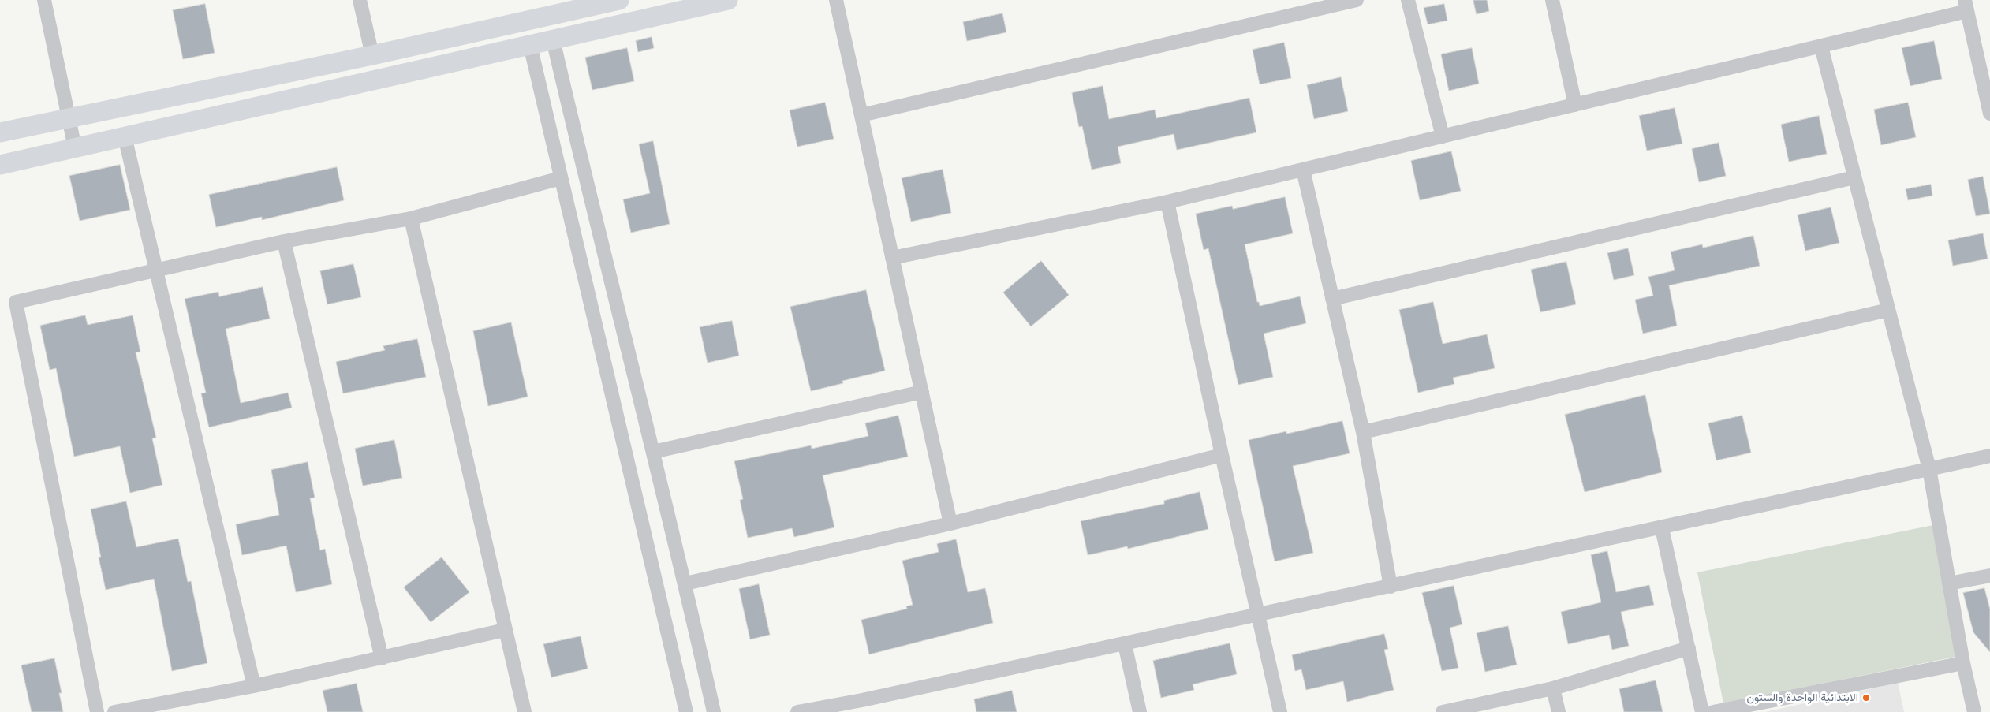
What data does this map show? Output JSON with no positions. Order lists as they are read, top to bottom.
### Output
{
  "places": ["الابتدائية الواحدة والستون"]
}
